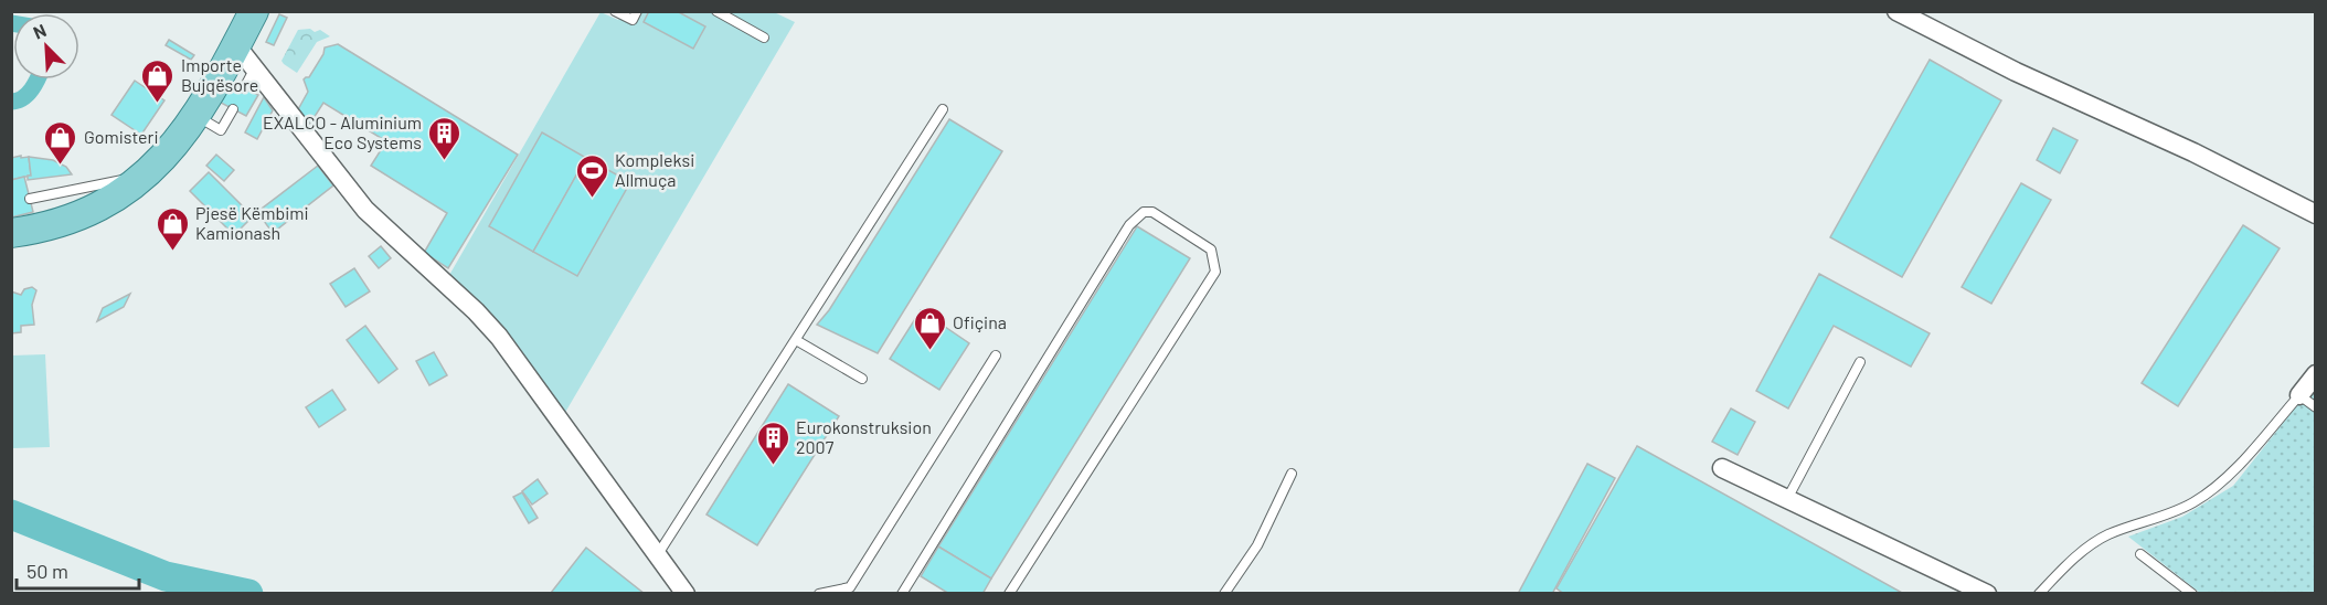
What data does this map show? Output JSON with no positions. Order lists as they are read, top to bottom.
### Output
{
  "places": {
    "shop": [
      "Importe Bujqësore",
      "Gomisteri",
      "Pjesë Këmbimi Kamionash",
      "Ofiçina"
    ],
    "building": ["EXALCO - Aluminium Eco Systems", "Eurokonstruksion 2007"],
    "sports": ["Kompleksi Allmuça"]
  },
  "scale_bar": "50 m",
  "north": "top left"
}
